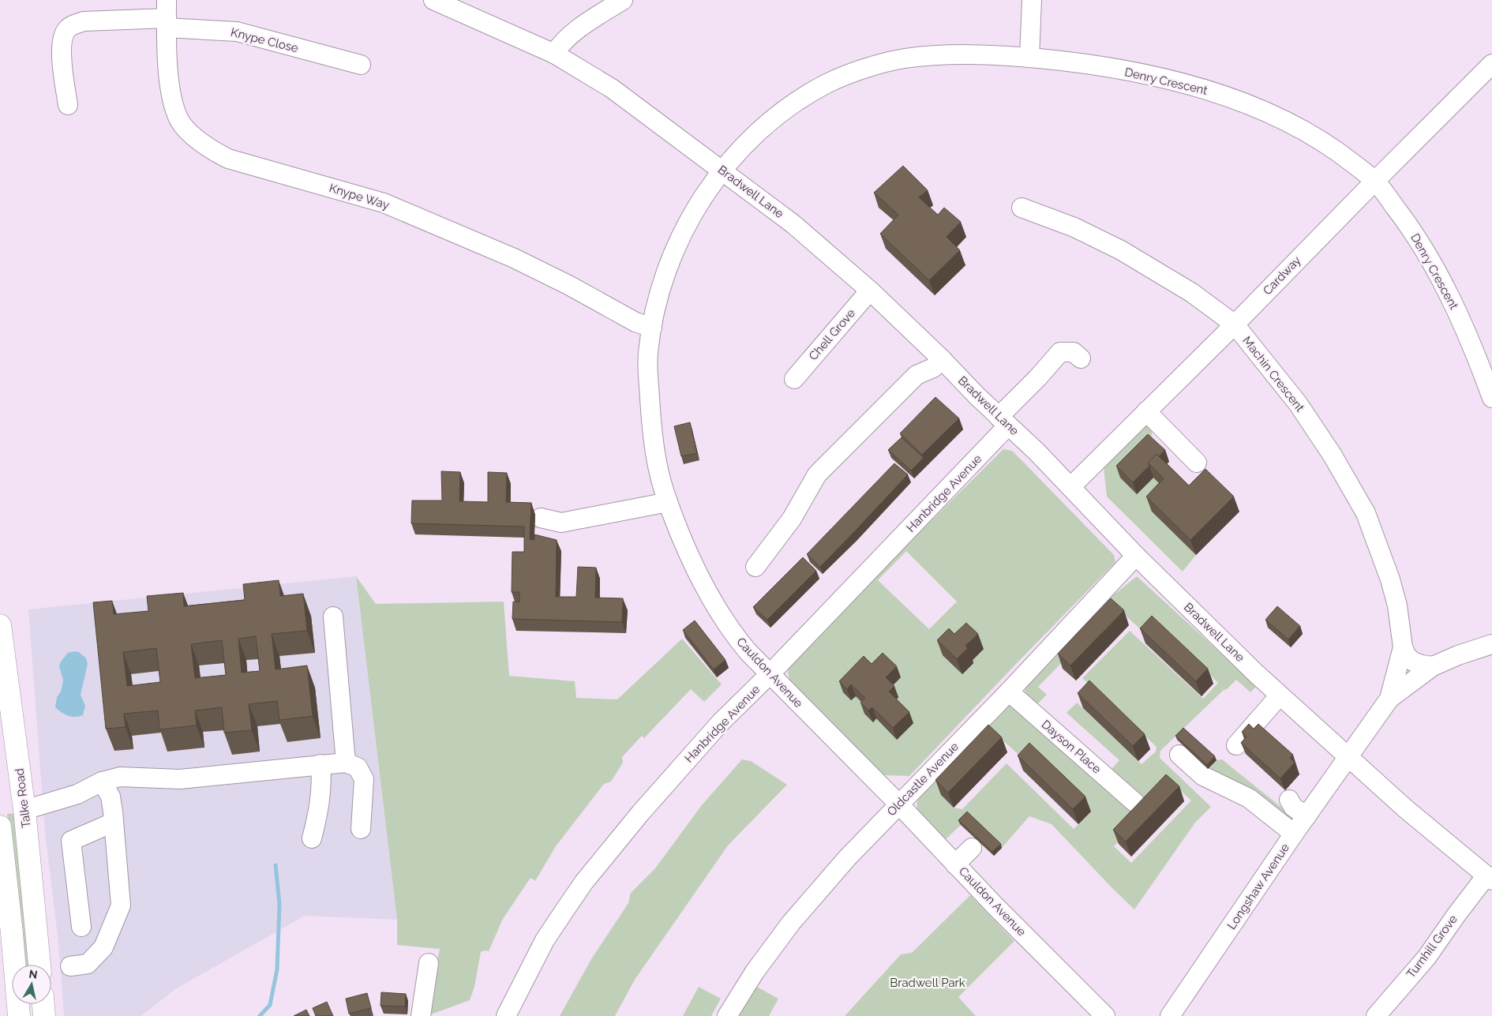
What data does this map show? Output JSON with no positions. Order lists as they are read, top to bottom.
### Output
{
  "streets": {
    "highway": ["Talke Road"],
    "street": [
      "Knype Close",
      "Denry Crescent",
      "Bradwell Lane",
      "Knype Way",
      "Cardway",
      "Chell Grove",
      "Machin Crescent",
      "Hanbridge Avenue",
      "Cauldon Avenue",
      "Dayson Place",
      "Oldcastle Avenue",
      "Longshaw Avenue",
      "Turnhill Grove"
    ]
  },
  "crossings": [
    ["Knype Close", "Knype Way"],
    ["Denry Crescent", "Bradwell Lane"],
    ["Denry Crescent", "Cardway"],
    ["Denry Crescent", "Cauldon Avenue"],
    ["Bradwell Lane", "Cardway"],
    ["Bradwell Lane", "Chell Grove"],
    ["Bradwell Lane", "Hanbridge Avenue"],
    ["Bradwell Lane", "Cauldon Avenue"],
    ["Bradwell Lane", "Oldcastle Avenue"],
    ["Bradwell Lane", "Longshaw Avenue"],
    ["Bradwell Lane", "Turnhill Grove"],
    ["Knype Way", "Cauldon Avenue"],
    ["Cardway", "Machin Crescent"],
    ["Machin Crescent", "Longshaw Avenue"],
    ["Hanbridge Avenue", "Cauldon Avenue"],
    ["Cauldon Avenue", "Oldcastle Avenue"],
    ["Dayson Place", "Oldcastle Avenue"]
  ],
  "parks": ["Bradwell Park"],
  "north": "top"
}
